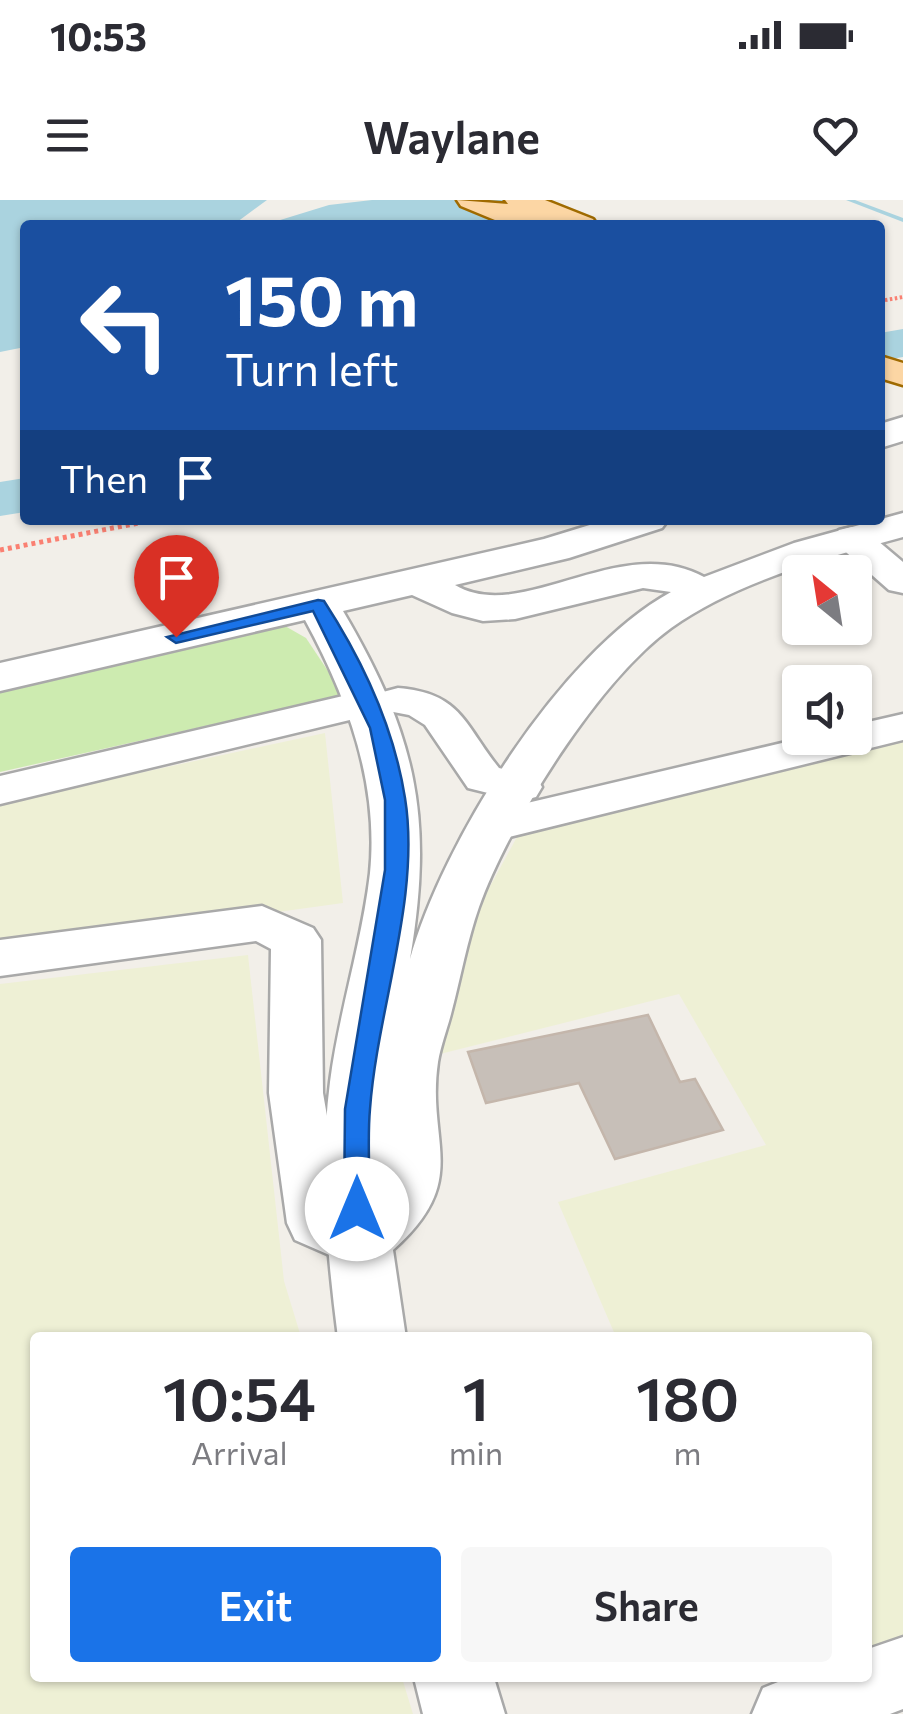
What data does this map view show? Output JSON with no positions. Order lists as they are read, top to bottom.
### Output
{
  "north": "top left",
  "page": {
    "status": "10:53",
    "header": "Waylane",
    "turn": ["150 m", "Turn left"],
    "then": "Then",
    "eta": [
      "10:54",
      "Arrival",
      "1",
      "min",
      "180",
      "m"
    ],
    "buttons": ["Exit", "Share"]
  }
}
